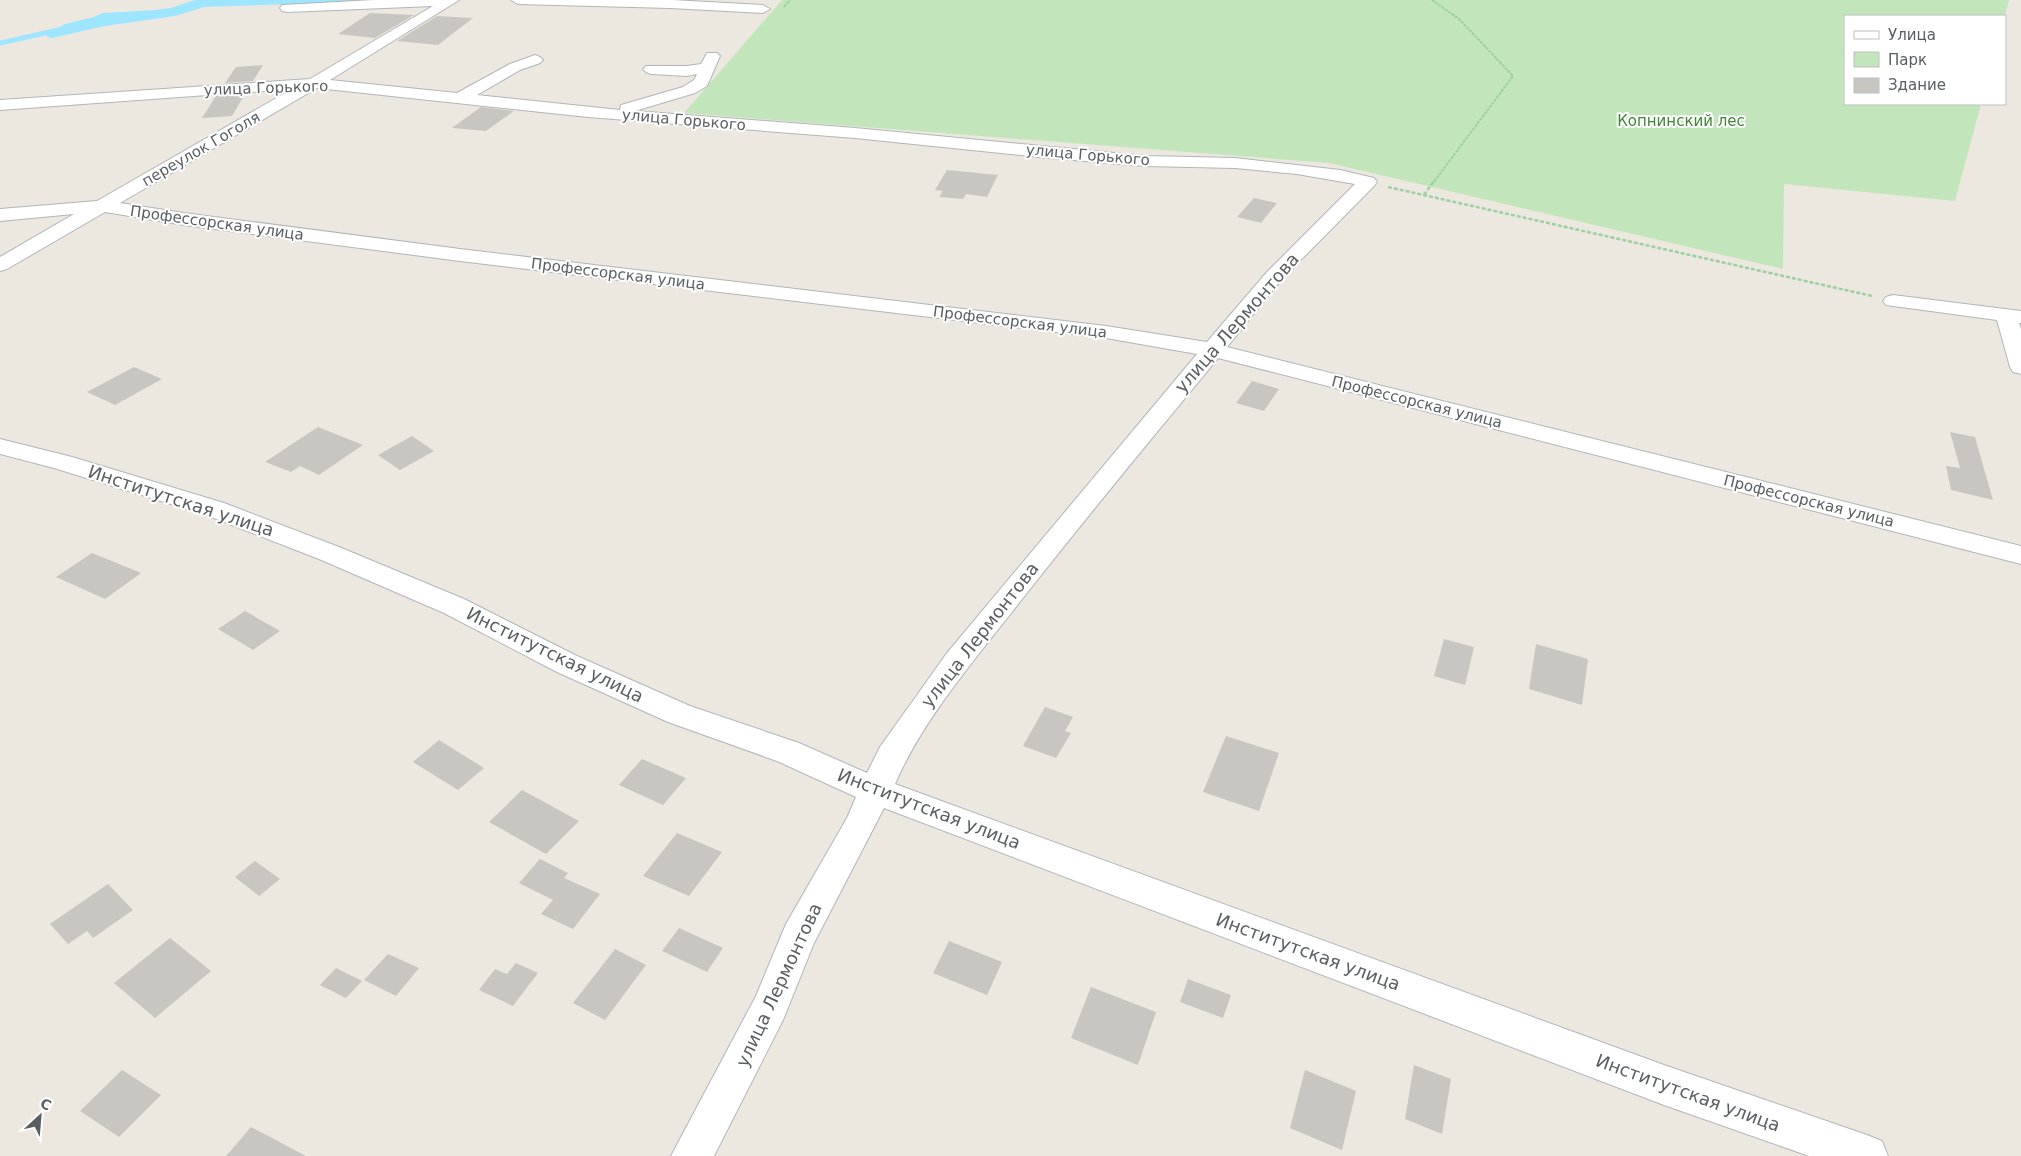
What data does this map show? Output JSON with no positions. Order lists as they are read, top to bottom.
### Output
{
  "streets": {
    "street": [
      "улица Горького",
      "переулок Гоголя",
      "Профессорская улица",
      "улица Лермонтова",
      "Институтская улица"
    ]
  },
  "crossings": [
    ["улица Горького", "переулок Гоголя"],
    ["улица Горького", "улица Лермонтова"],
    ["переулок Гоголя", "Профессорская улица"],
    ["Профессорская улица", "улица Лермонтова"],
    ["улица Лермонтова", "Институтская улица"]
  ],
  "parks": ["Копнинский лес"],
  "legend": ["Улица", "Парк", "Здание"],
  "north": "top right"
}
